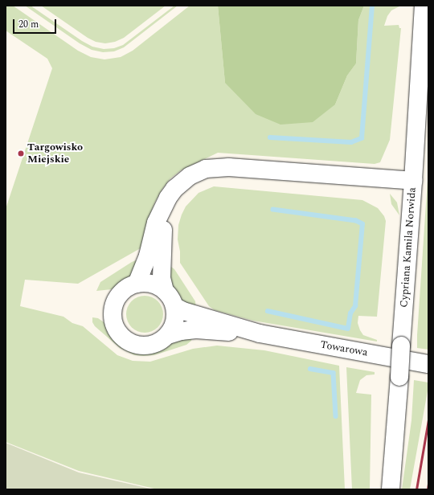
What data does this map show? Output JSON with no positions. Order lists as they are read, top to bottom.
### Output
{
  "streets": {
    "street": ["Cypriana Kamila Norwida", "Towarowa"]
  },
  "places": ["Targowisko Miejskie"],
  "scale_bar": "20 m"
}
